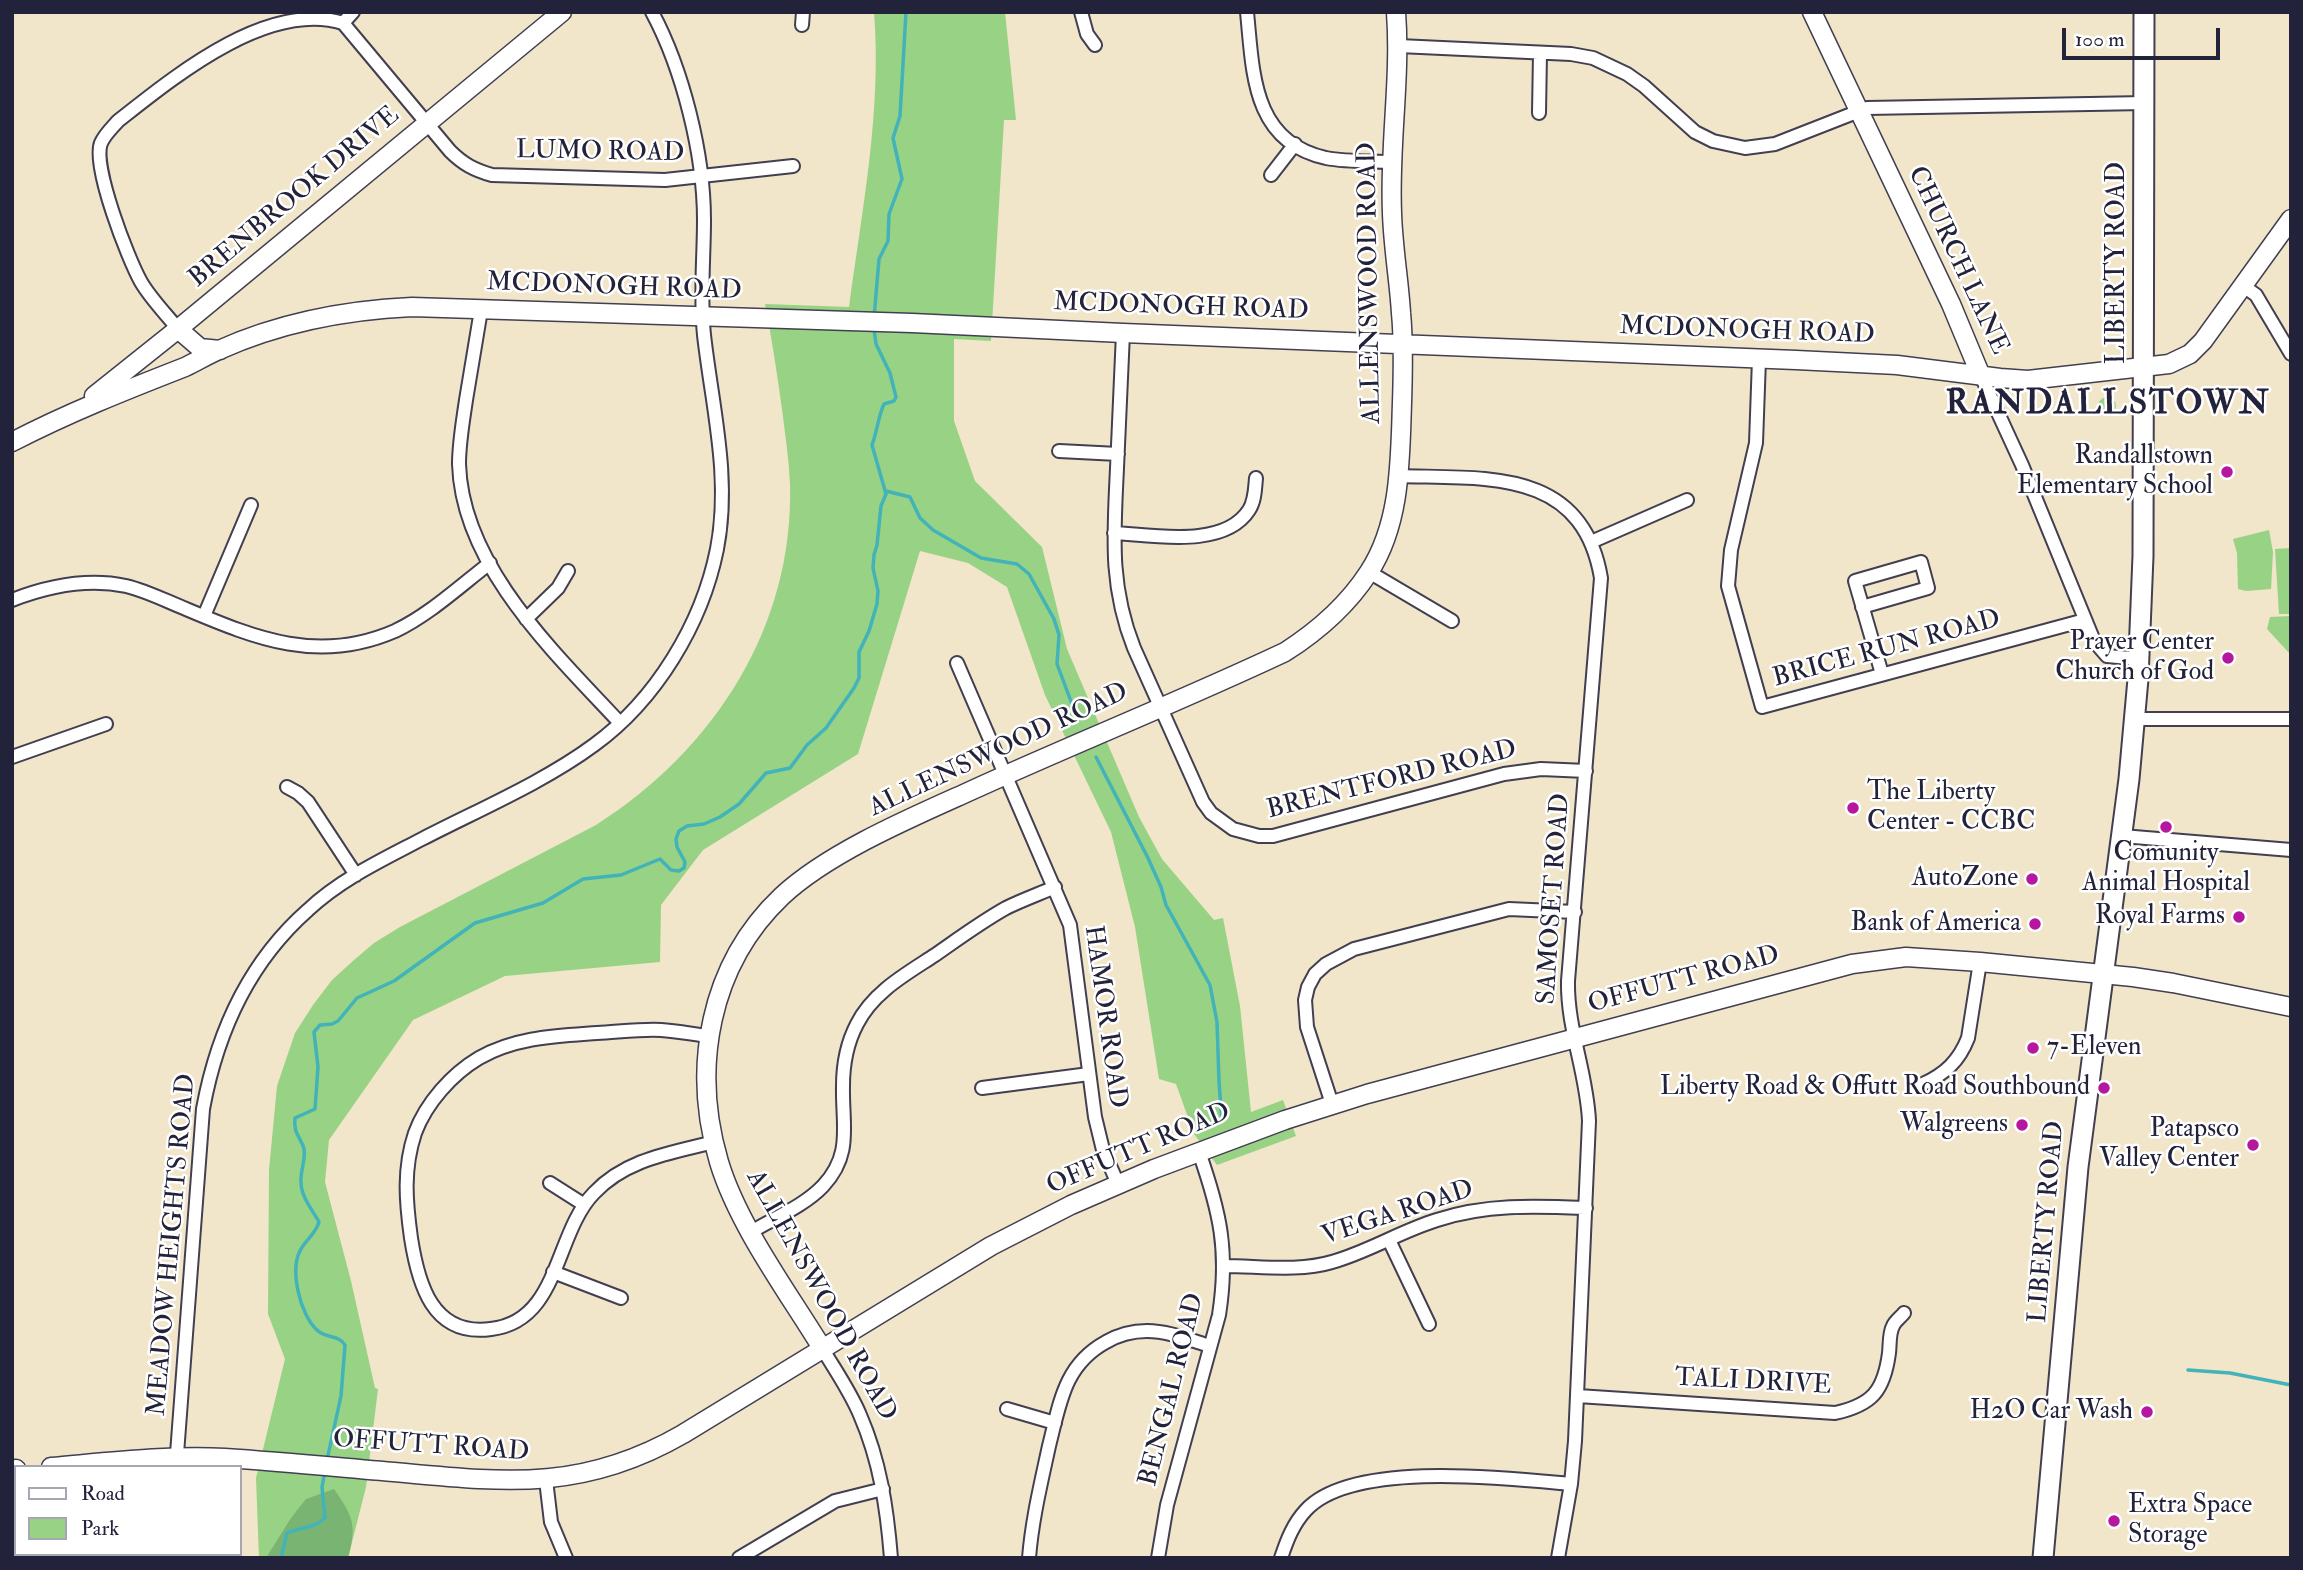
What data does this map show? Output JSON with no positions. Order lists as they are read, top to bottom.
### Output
{
  "streets": {
    "main road": ["LIBERTY ROAD"],
    "street": [
      "LUMO ROAD",
      "BRENBROOK DRIVE",
      "CHURCH LANE",
      "ALLENSWOOD ROAD",
      "MCDONOGH ROAD",
      "BRICE RUN ROAD",
      "BRENTFORD ROAD",
      "SAMOSET ROAD",
      "OFFUTT ROAD",
      "HAMOR ROAD",
      "VEGA ROAD",
      "MEADOW HEIGHTS ROAD",
      "TALI DRIVE",
      "BENGAL ROAD"
    ]
  },
  "crossings": [
    ["LUMO ROAD", "BRENBROOK DRIVE"],
    ["LUMO ROAD", "MEADOW HEIGHTS ROAD"],
    ["BRENBROOK DRIVE", "MCDONOGH ROAD"],
    ["CHURCH LANE", "LIBERTY ROAD"],
    ["CHURCH LANE", "MCDONOGH ROAD"],
    ["CHURCH LANE", "BRICE RUN ROAD"],
    ["LIBERTY ROAD", "MCDONOGH ROAD"],
    ["LIBERTY ROAD", "OFFUTT ROAD"],
    ["ALLENSWOOD ROAD", "MCDONOGH ROAD"],
    ["ALLENSWOOD ROAD", "BRENTFORD ROAD"],
    ["ALLENSWOOD ROAD", "SAMOSET ROAD"],
    ["ALLENSWOOD ROAD", "OFFUTT ROAD"],
    ["ALLENSWOOD ROAD", "HAMOR ROAD"],
    ["MCDONOGH ROAD", "BRICE RUN ROAD"],
    ["MCDONOGH ROAD", "BRENTFORD ROAD"],
    ["MCDONOGH ROAD", "MEADOW HEIGHTS ROAD"],
    ["BRENTFORD ROAD", "SAMOSET ROAD"],
    ["SAMOSET ROAD", "OFFUTT ROAD"],
    ["SAMOSET ROAD", "VEGA ROAD"],
    ["SAMOSET ROAD", "TALI DRIVE"],
    ["OFFUTT ROAD", "HAMOR ROAD"],
    ["OFFUTT ROAD", "MEADOW HEIGHTS ROAD"],
    ["OFFUTT ROAD", "BENGAL ROAD"],
    ["VEGA ROAD", "BENGAL ROAD"]
  ],
  "districts": ["RANDALLSTOWN"],
  "places": [
    "Randallstown Elementary School",
    "Prayer Center Church of God",
    "The Liberty Center - CCBC",
    "Comunity Animal Hospital",
    "AutoZone",
    "Royal Farms",
    "Bank of America",
    "7-Eleven",
    "Liberty Road & Offutt Road Southbound",
    "Walgreens",
    "Patapsco Valley Center",
    "H2O Car Wash",
    "Extra Space Storage"
  ],
  "legend": ["Road", "Park"],
  "scale_bar": "100 m"
}
